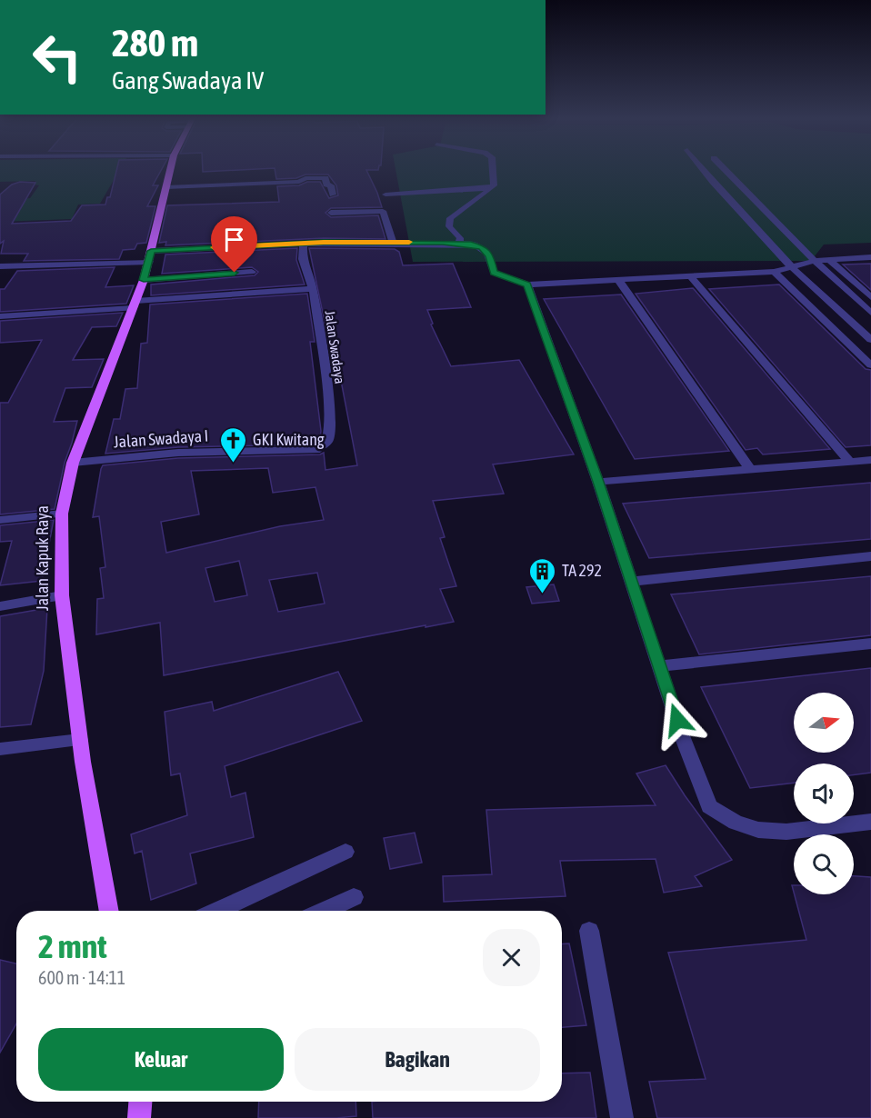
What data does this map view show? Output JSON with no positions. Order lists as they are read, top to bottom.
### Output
{
  "streets": {
    "main road": ["Jalan Kapuk Raya"],
    "street": ["Jalan Swadaya", "Jalan Swadaya I"]
  },
  "crossings": [
    ["Jalan Swadaya", "Jalan Swadaya I"],
    ["Jalan Swadaya I", "Jalan Kapuk Raya"]
  ],
  "places": {
    "church": ["GKI Kwitang"],
    "building": ["TA 292"]
  },
  "north": "right",
  "page": {
    "turn": ["280 m", "Gang Swadaya IV"],
    "heading": ["2 mnt", "600 m · 14:11"],
    "buttons": ["Keluar", "Bagikan"]
  }
}
